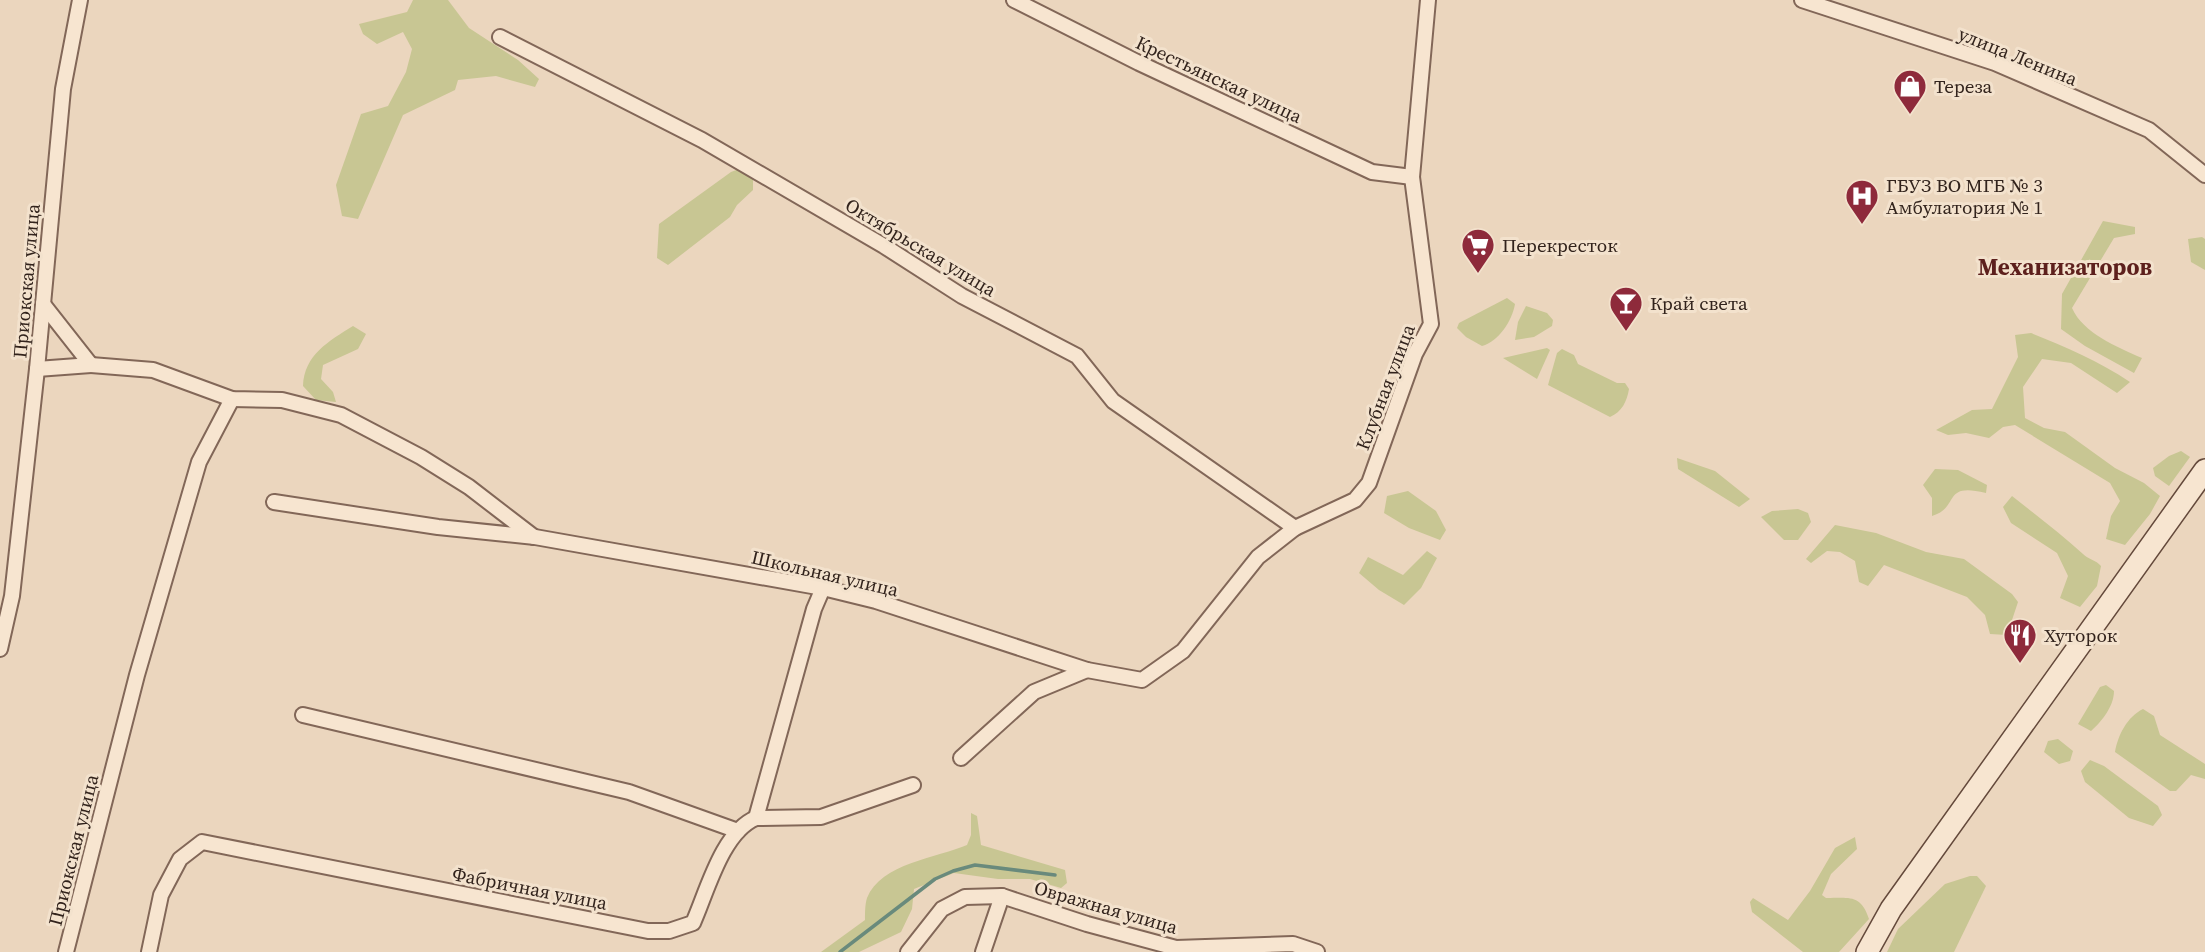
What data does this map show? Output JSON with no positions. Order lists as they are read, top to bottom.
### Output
{
  "streets": {
    "street": [
      "улица Ленина",
      "Крестьянская улица",
      "Октябрьская улица",
      "Приокская улица",
      "Клубная улица",
      "Школьная улица",
      "Фабричная улица",
      "Овражная улица"
    ]
  },
  "crossings": [
    ["Крестьянская улица", "Клубная улица"],
    ["Октябрьская улица", "Клубная улица"],
    ["Приокская улица", "Школьная улица"],
    ["Клубная улица", "Школьная улица"]
  ],
  "districts": ["Механизаторов"],
  "places": {
    "shop": ["Тереза"],
    "hospital": ["ГБУЗ ВО МГБ № 3 Амбулатория № 1"],
    "supermarket": ["Перекресток"],
    "bar": ["Край света"],
    "restaurant": ["Хуторок"]
  }
}
